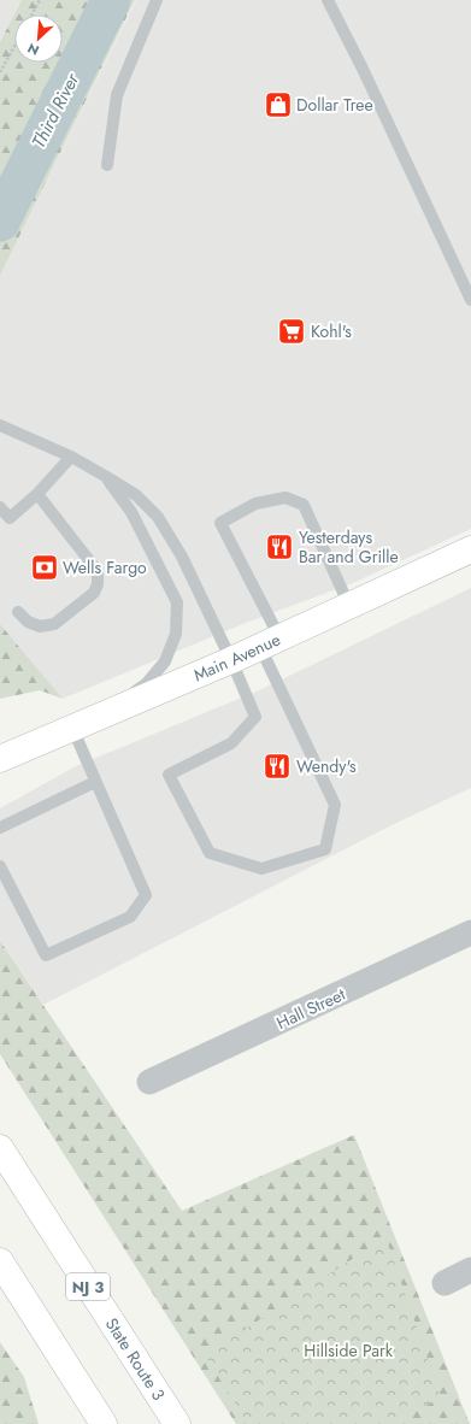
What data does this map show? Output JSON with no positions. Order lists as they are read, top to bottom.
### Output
{
  "streets": {
    "main road": ["Main Avenue", "NJ 3", "State Route 3"],
    "street": ["Hall Street"]
  },
  "water": ["Third River"],
  "parks": ["Hillside Park"],
  "places": {
    "shop": ["Dollar Tree"],
    "supermarket": ["Kohl's"],
    "restaurant": ["Yesterdays Bar and Grille", "Wendy's"],
    "bank": ["Wells Fargo"]
  },
  "north": "bottom left"
}
